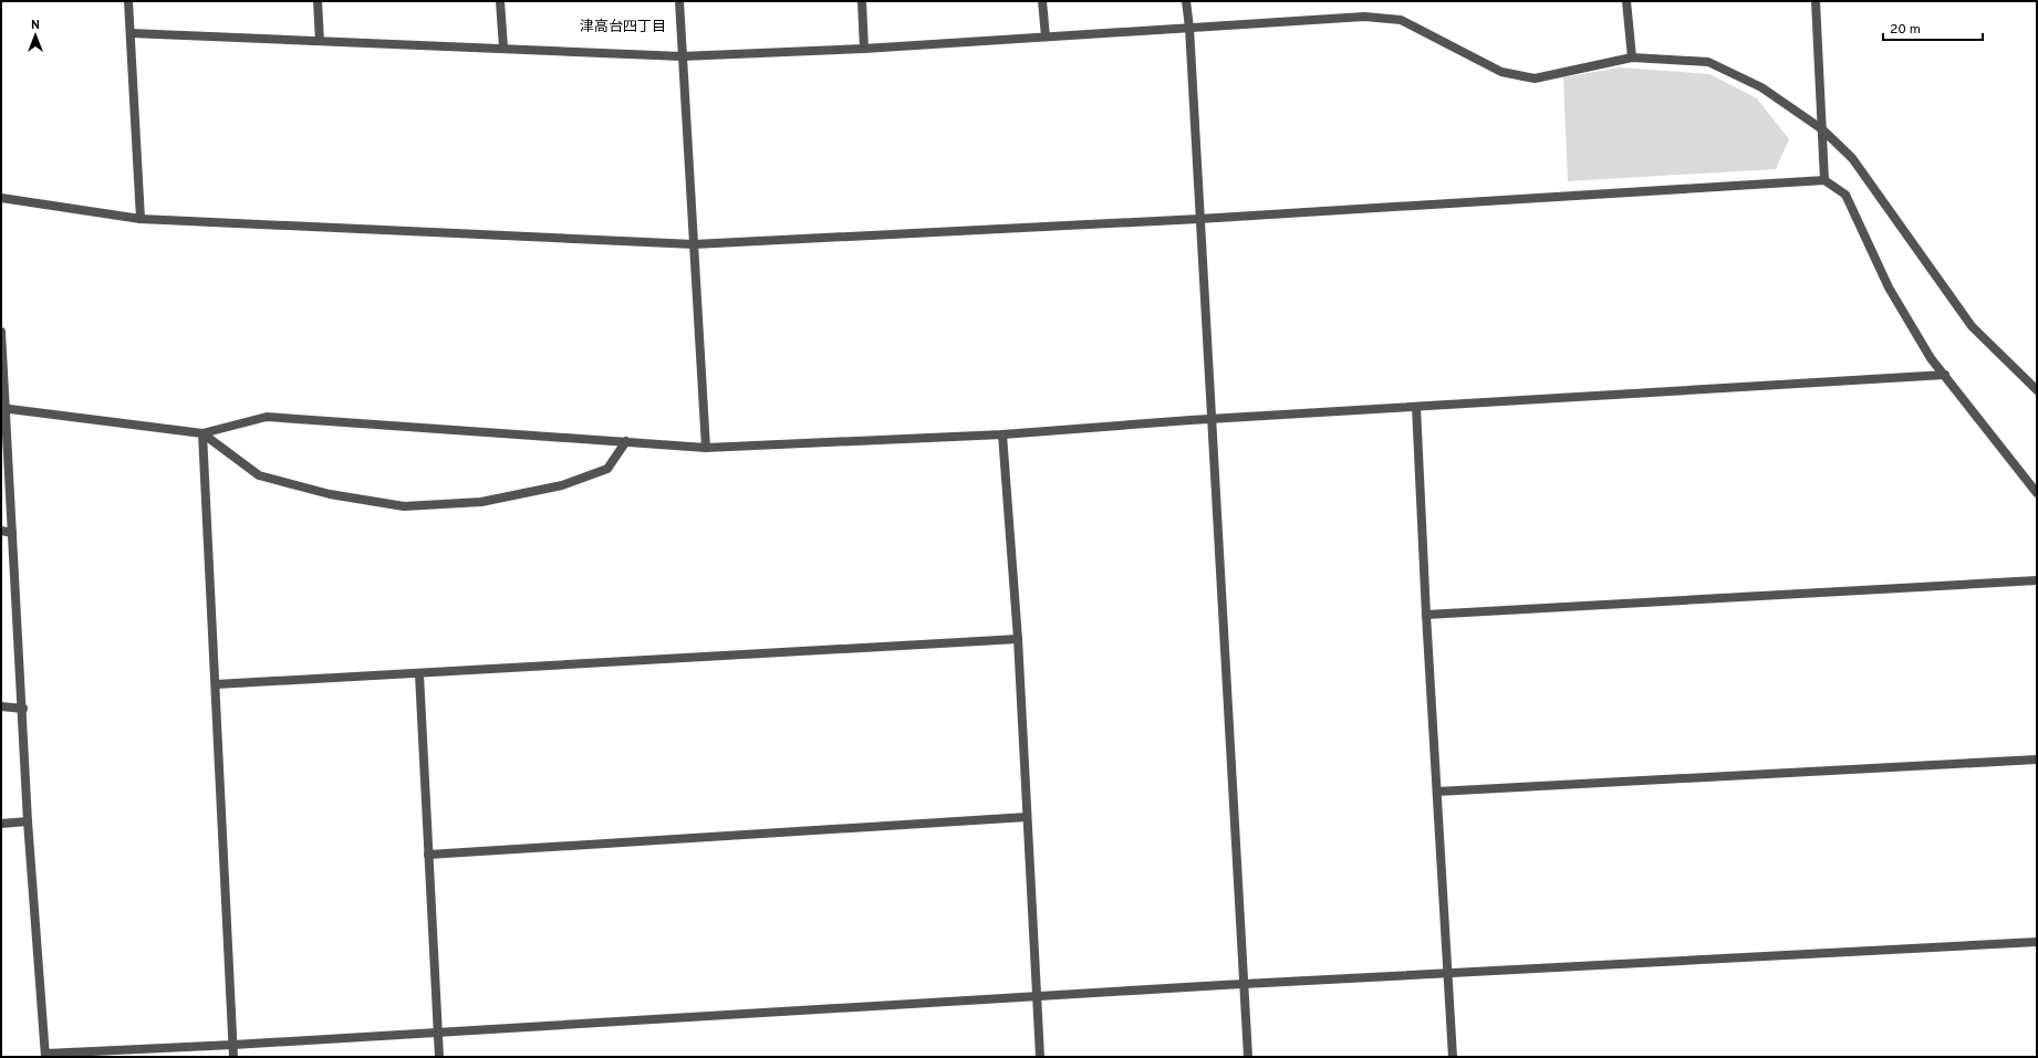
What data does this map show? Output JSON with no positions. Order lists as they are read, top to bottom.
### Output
{
  "districts": ["津高台四丁目"],
  "scale_bar": "20 m",
  "north": "top"
}
